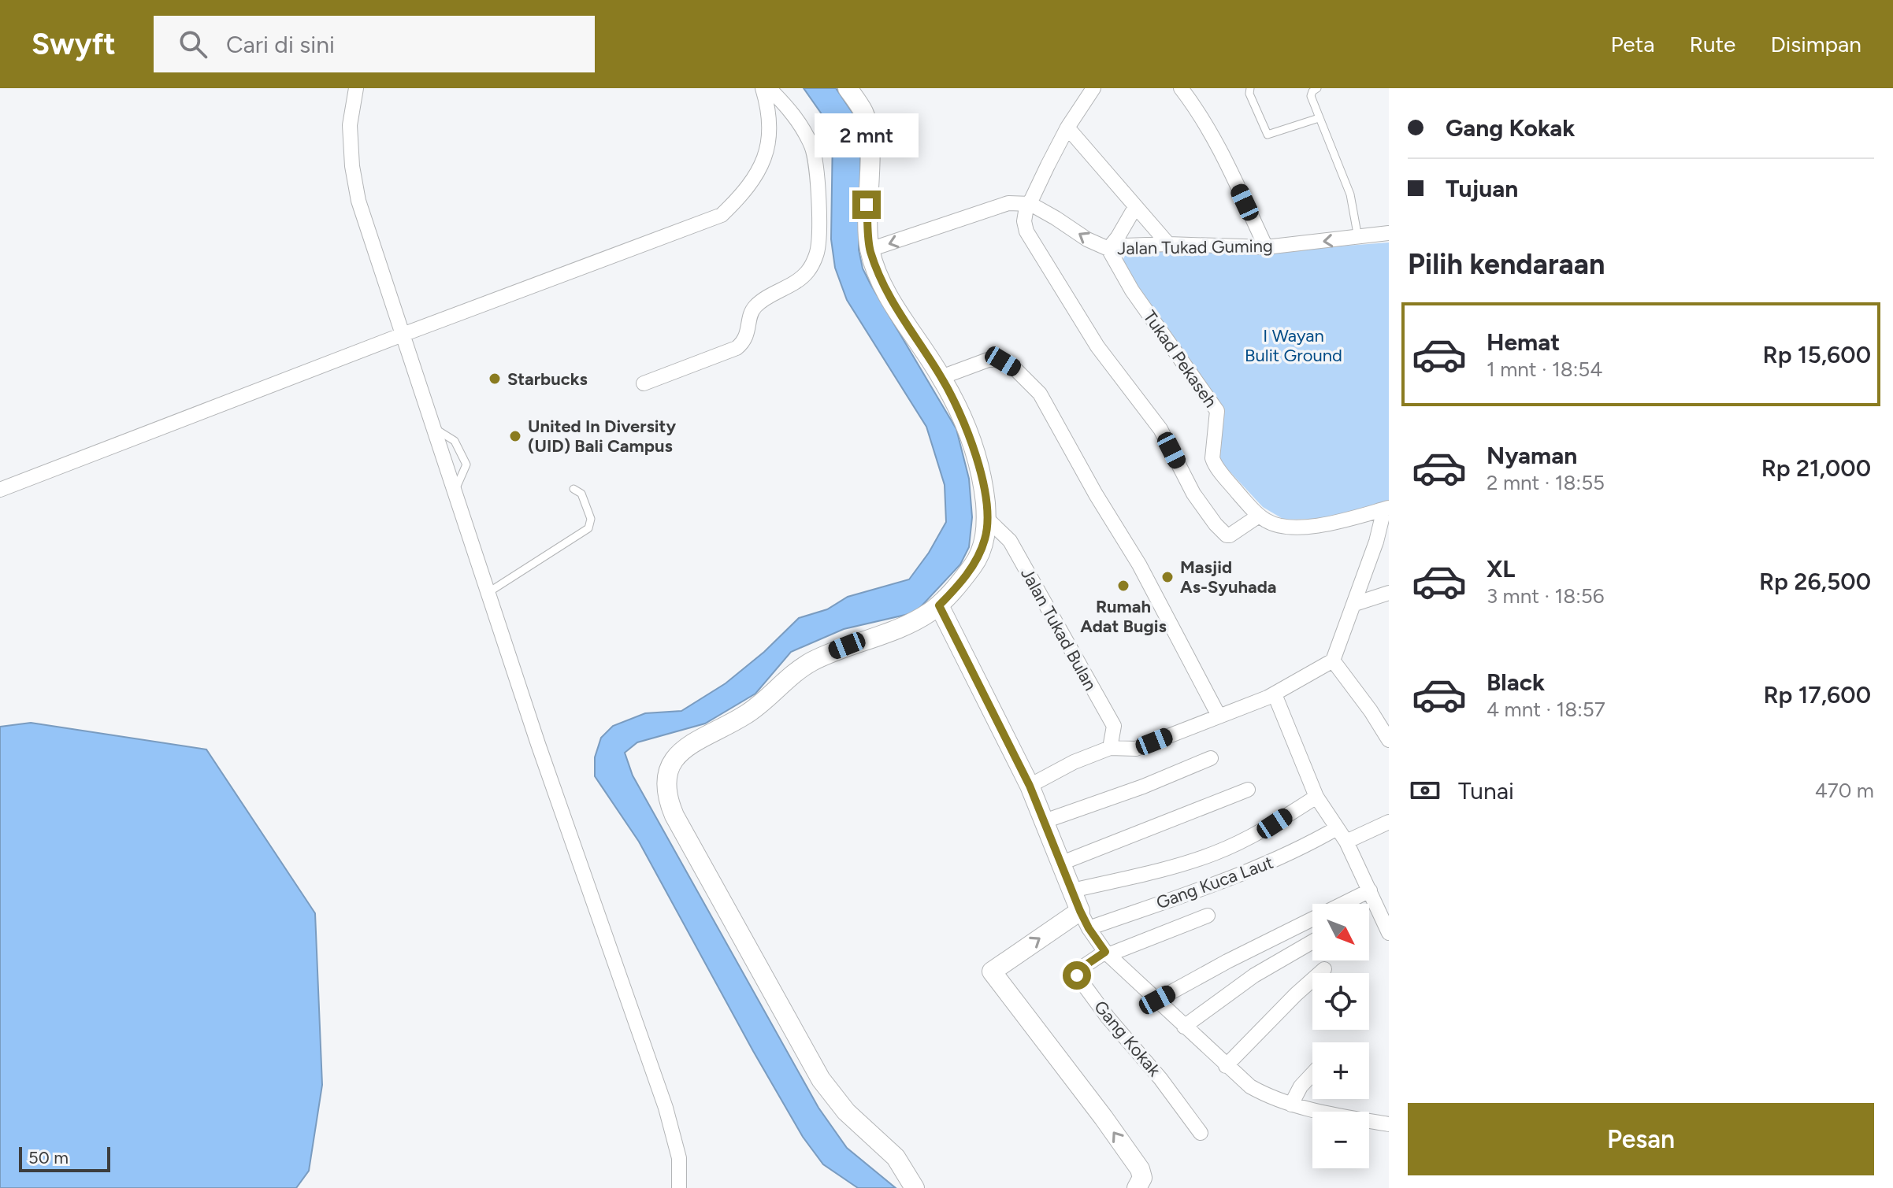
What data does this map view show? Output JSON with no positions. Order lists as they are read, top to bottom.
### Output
{
  "streets": {
    "street": [
      "Jalan Tukad Guming",
      "Tukad Pekaseh",
      "Jalan Tukad Bulan",
      "Gang Kuca Laut",
      "Gang Kokak"
    ]
  },
  "crossings": [
    ["Jalan Tukad Guming", "Tukad Pekaseh"]
  ],
  "one_way": ["Jalan Tukad Guming"],
  "parks": ["I Wayan Bulit Ground"],
  "places": [
    "Starbucks",
    "United In Diversity (UID) Bali Campus",
    "Masjid As-Syuhada",
    "Rumah Adat Bugis"
  ],
  "scale_bar": "50 m",
  "north": "bottom right",
  "page": {
    "header": "Swyft",
    "search": "Cari di sini",
    "nav": ["Peta", "Rute", "Disimpan"],
    "banner": ["Gang Kokak", "Tujuan"],
    "bubble": "2 mnt",
    "heading": "Pilih kendaraan",
    "list": [
      {
        "name": "Hemat",
        "note": "1 mnt · 18:54",
        "value": "Rp 15,600"
      },
      {
        "name": "Nyaman",
        "note": "2 mnt · 18:55",
        "value": "Rp 21,000"
      },
      {
        "name": "XL",
        "note": "3 mnt · 18:56",
        "value": "Rp 26,500"
      },
      {
        "name": "Black",
        "note": "4 mnt · 18:57",
        "value": "Rp 17,600"
      }
    ],
    "pay": ["Tunai", "470 m"],
    "map_buttons": ["+", "−"],
    "buttons": "Pesan",
    "scale": "50 m"
  }
}
